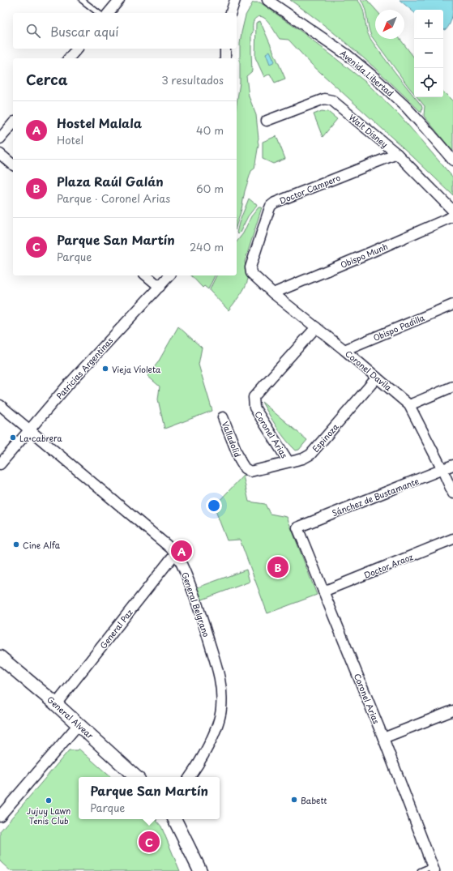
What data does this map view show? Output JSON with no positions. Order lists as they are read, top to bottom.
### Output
{
  "streets": {
    "street": [
      "Avenida Libertad",
      "Walt Disney",
      "Doctor Campero",
      "Obispo Munh",
      "Obispo Padilla",
      "Patricias Argentinas",
      "Coronel Davila",
      "Coronel Arias",
      "Espinoza",
      "Valladolid",
      "Sánchez de Bustamante",
      "Doctor Araoz",
      "General Belgrano",
      "General Paz",
      "General Alvear"
    ]
  },
  "crossings": [
    ["Walt Disney", "Doctor Campero"],
    ["Doctor Campero", "Coronel Davila"],
    ["Obispo Munh", "Coronel Davila"],
    ["Obispo Padilla", "Coronel Davila"],
    ["Patricias Argentinas", "General Belgrano"],
    ["Coronel Davila", "Coronel Arias"],
    ["Coronel Davila", "Espinoza"],
    ["Coronel Davila", "Sánchez de Bustamante"],
    ["Coronel Arias", "Espinoza"],
    ["Coronel Arias", "Sánchez de Bustamante"],
    ["Coronel Arias", "Doctor Araoz"],
    ["Espinoza", "Valladolid"],
    ["General Belgrano", "General Paz"],
    ["General Paz", "General Alvear"]
  ],
  "places": [
    "Vieja Violeta",
    "La cabrera",
    "Cine Alfa",
    "Babett",
    "Jujuy Lawn Tenis Club"
  ],
  "north": "bottom left",
  "page": {
    "map_buttons": ["+", "−"],
    "search": "Buscar aquí",
    "heading": ["Cerca", "3 resultados"],
    "list": [
      {
        "mark": "A",
        "name": "Hostel Malala",
        "note": "Hotel",
        "value": "40 m"
      },
      {
        "mark": "B",
        "name": "Plaza Raúl Galán",
        "note": "Parque · Coronel Arias",
        "value": "60 m"
      },
      {
        "mark": "C",
        "name": "Parque San Martín",
        "note": "Parque",
        "value": "240 m"
      }
    ],
    "pins": ["A", "B", "C"],
    "popup": ["Parque San Martín", "Parque"]
  }
}
